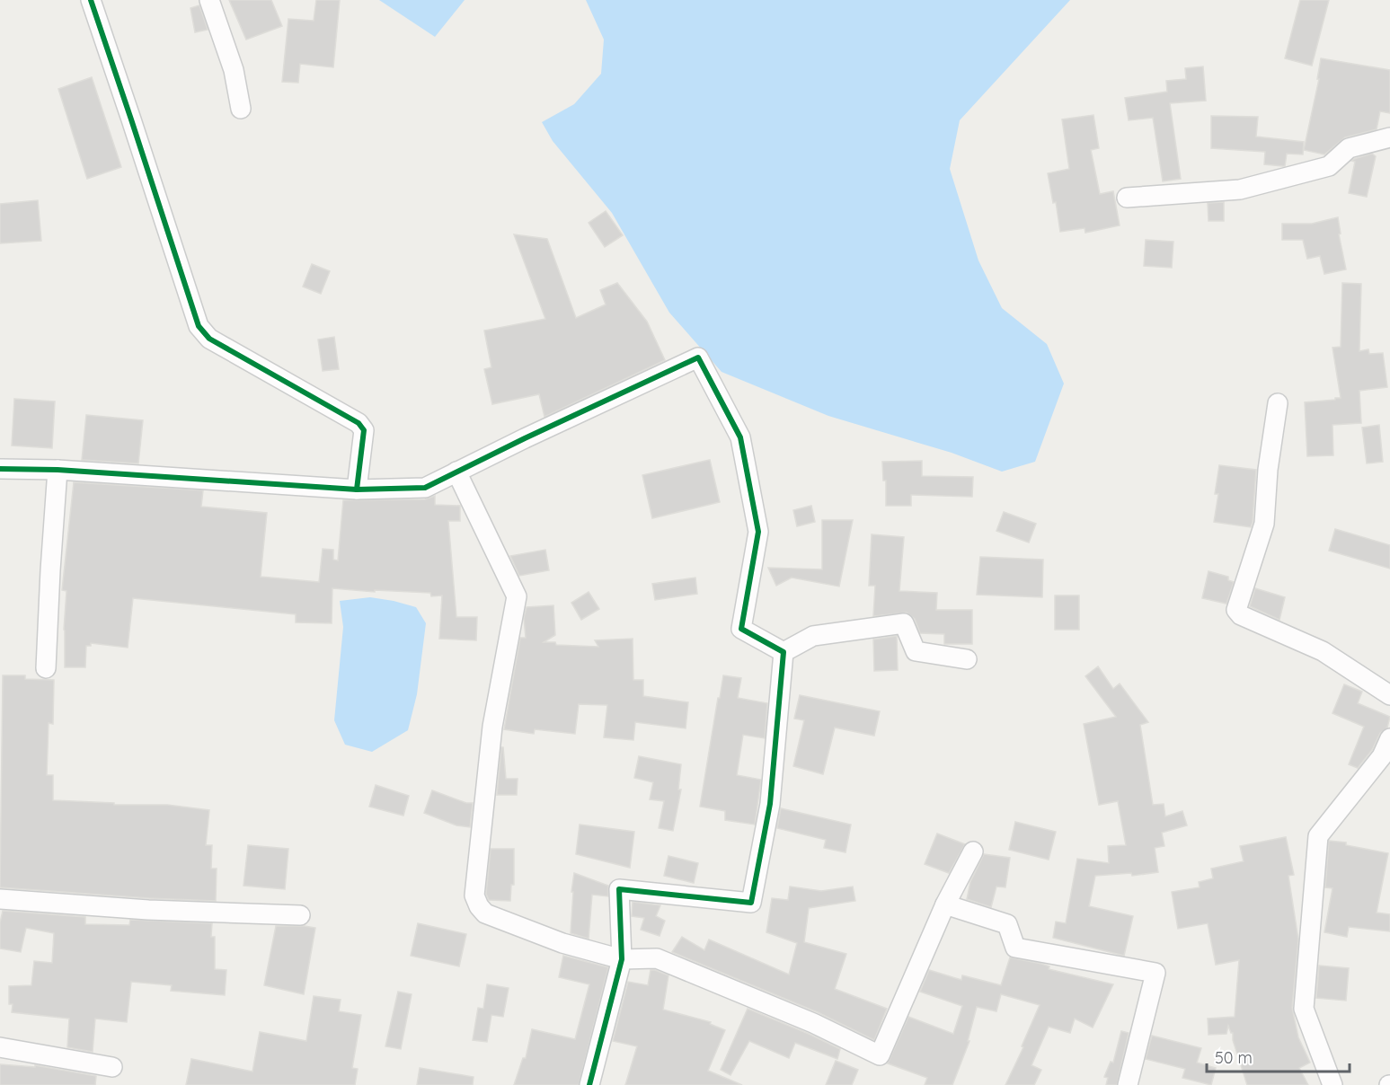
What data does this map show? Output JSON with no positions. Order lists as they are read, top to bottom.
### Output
{
  "scale_bar": "50 m"
}
